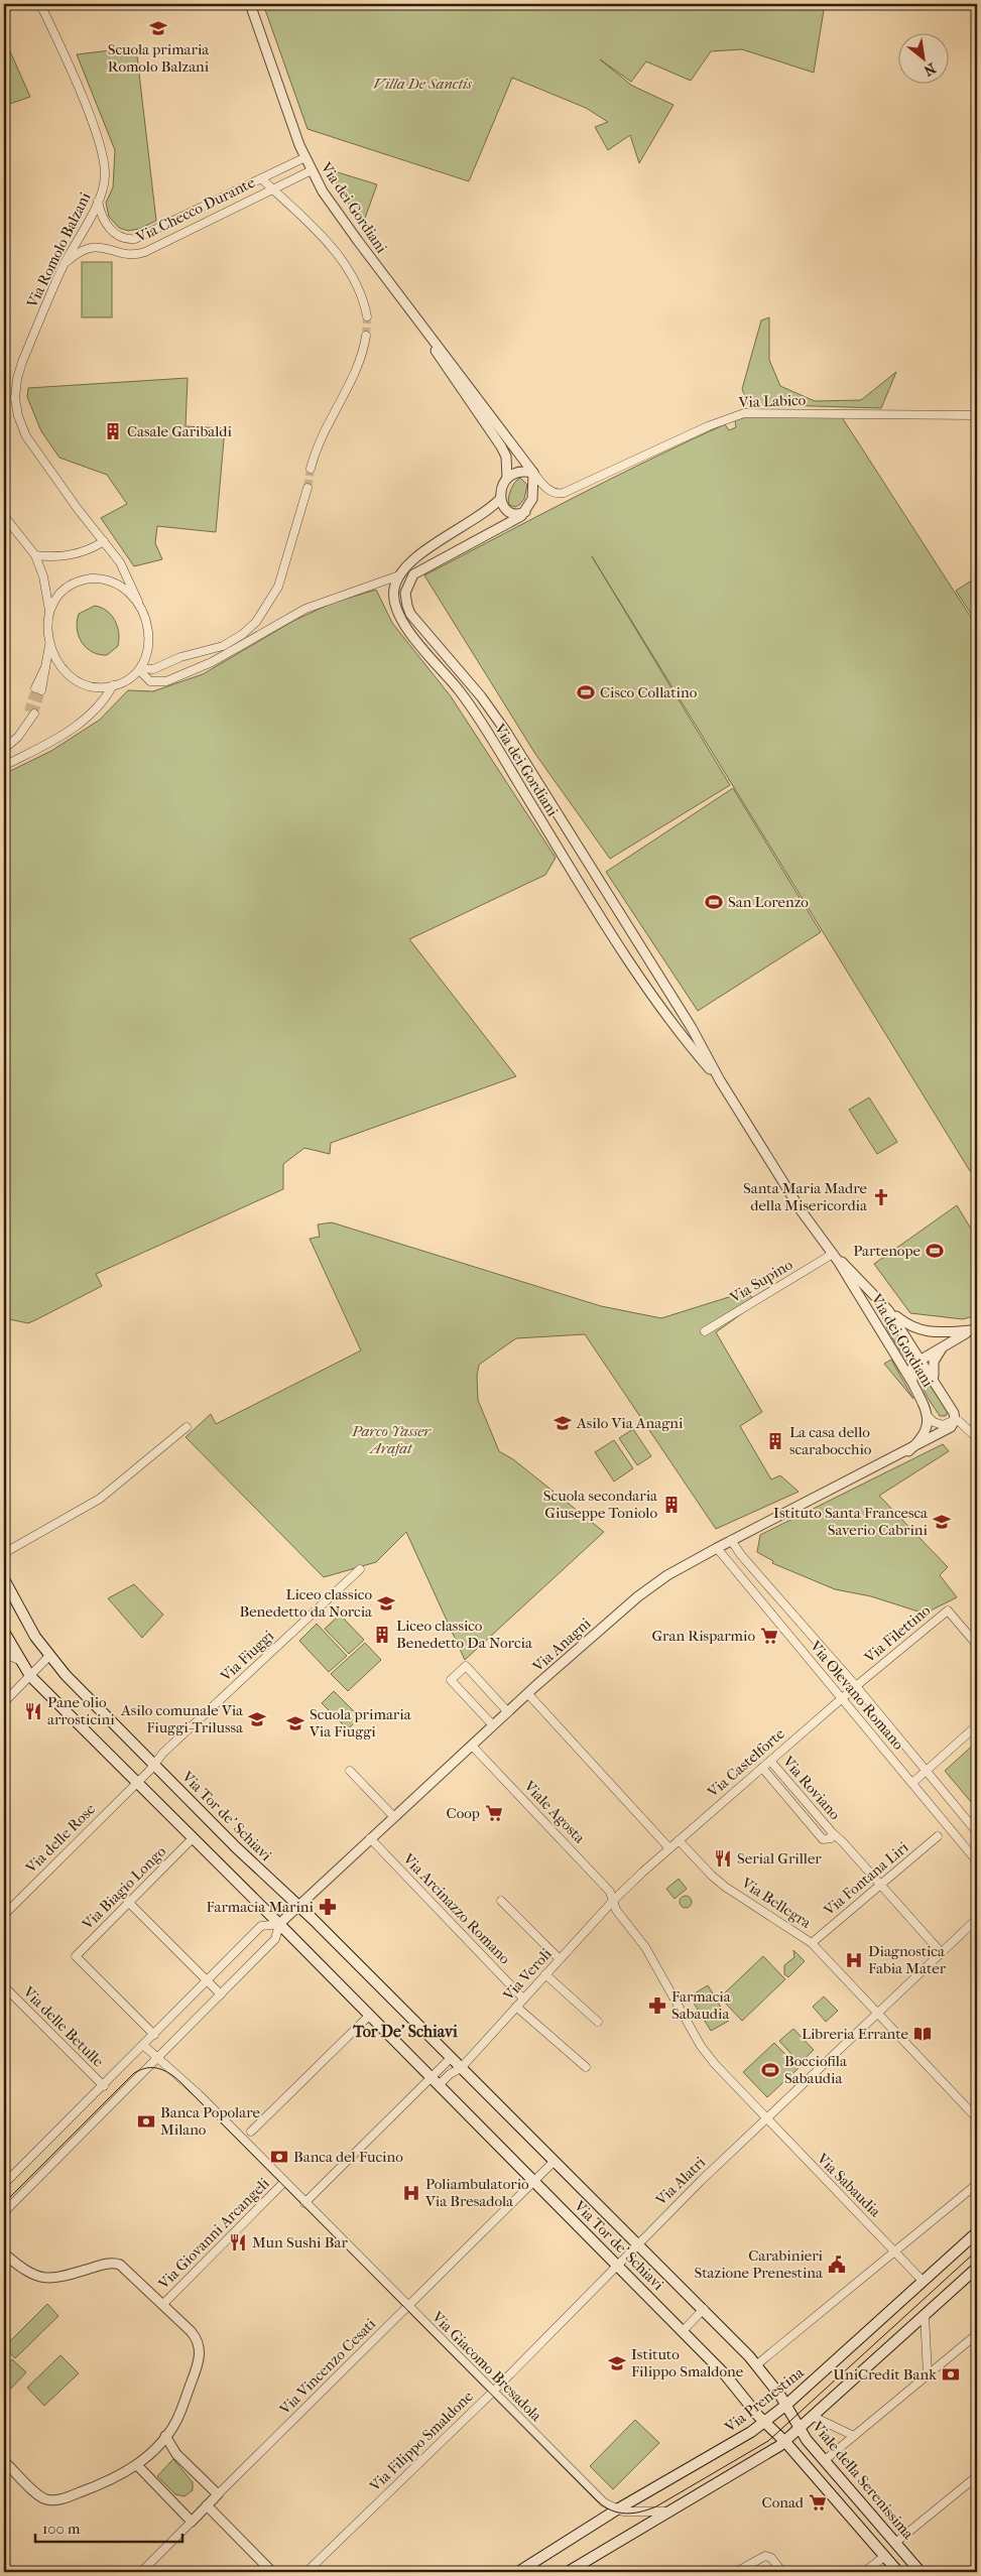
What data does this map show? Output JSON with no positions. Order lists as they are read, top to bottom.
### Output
{
  "streets": {
    "main road": ["Via Tor de' Schiavi", "Via Prenestina", "Viale della Serenissima"],
    "street": [
      "Via dei Gordiani",
      "Via Checco Durante",
      "Via Romolo Balzani",
      "Via Labico",
      "Via Supino",
      "Via Filettino",
      "Via Anagni",
      "Via Fiuggi",
      "Via Olevano Romano",
      "Via Castelforte",
      "Via Roviano",
      "Viale Agosta",
      "Via delle Rose",
      "Via Fontana Liri",
      "Via Biagio Longo",
      "Via Bellegra",
      "Via Arcinazzo Romano",
      "Via Veroli",
      "Via delle Betulle",
      "Via Alatri",
      "Via Sabaudia",
      "Via Giovanni Arcangeli",
      "Via Vincenzo Cesati",
      "Via Giacomo Bresadola",
      "Via Filippo Smaldone"
    ]
  },
  "crossings": [
    ["Via dei Gordiani", "Via Checco Durante"],
    ["Via dei Gordiani", "Via Labico"],
    ["Via dei Gordiani", "Via Supino"],
    ["Via dei Gordiani", "Via Anagni"],
    ["Via Checco Durante", "Via Romolo Balzani"],
    ["Via Filettino", "Via Olevano Romano"],
    ["Via Filettino", "Via Castelforte"],
    ["Via Anagni", "Via Olevano Romano"],
    ["Via Anagni", "Viale Agosta"],
    ["Via Anagni", "Via Tor de' Schiavi"],
    ["Via Anagni", "Via Arcinazzo Romano"],
    ["Via Fiuggi", "Via Tor de' Schiavi"],
    ["Via Fiuggi", "Via delle Rose"],
    ["Via Olevano Romano", "Via Castelforte"],
    ["Via Castelforte", "Via Roviano"],
    ["Via Castelforte", "Via Bellegra"],
    ["Via Castelforte", "Via Veroli"],
    ["Via Roviano", "Via Fontana Liri"],
    ["Viale Agosta", "Via Veroli"],
    ["Viale Agosta", "Via Sabaudia"],
    ["Via Tor de' Schiavi", "Via delle Rose"],
    ["Via Tor de' Schiavi", "Via Biagio Longo"],
    ["Via Tor de' Schiavi", "Via Veroli"],
    ["Via Tor de' Schiavi", "Via Alatri"],
    ["Via Tor de' Schiavi", "Via Vincenzo Cesati"],
    ["Via Tor de' Schiavi", "Via Prenestina"],
    ["Via Tor de' Schiavi", "Via Filippo Smaldone"],
    ["Via Tor de' Schiavi", "Viale della Serenissima"],
    ["Via Fontana Liri", "Via Bellegra"],
    ["Via Bellegra", "Via Alatri"],
    ["Via Arcinazzo Romano", "Via Veroli"],
    ["Via Alatri", "Via Sabaudia"],
    ["Via Alatri", "Via Filippo Smaldone"],
    ["Via Sabaudia", "Via Prenestina"],
    ["Via Giovanni Arcangeli", "Via Giacomo Bresadola"],
    ["Via Vincenzo Cesati", "Via Giacomo Bresadola"],
    ["Via Giacomo Bresadola", "Via Prenestina"],
    ["Via Giacomo Bresadola", "Via Filippo Smaldone"],
    ["Via Prenestina", "Viale della Serenissima"]
  ],
  "districts": ["Tor De' Schiavi"],
  "parks": ["Villa De Sanctis", "Parco Yasser Arafat"],
  "places": {
    "school or university": [
      "Scuola primaria Romolo Balzani",
      "Asilo Via Anagni",
      "Istituto Santa Francesca Saverio Cabrini",
      "Liceo classico Benedetto da Norcia",
      "Asilo comunale Via Fiuggi-Trilussa",
      "Scuola primaria Via Fiuggi",
      "Istituto Filippo Smaldone"
    ],
    "building": [
      "Casale Garibaldi",
      "La casa dello scarabocchio",
      "Scuola secondaria Giuseppe Toniolo",
      "Liceo classico Benedetto Da Norcia"
    ],
    "sports": [
      "Cisco Collatino",
      "San Lorenzo",
      "Partenope",
      "Bocciofila Sabaudia"
    ],
    "church": ["Santa Maria Madre della Misericordia"],
    "supermarket": ["Gran Risparmio", "Coop", "Conad"],
    "restaurant": ["Pane olio arrosticini", "Serial Griller", "Mun Sushi Bar"],
    "pharmacy": ["Farmacia Marini", "Farmacia Sabaudia"],
    "hospital": ["Diagnostica Fabia Mater", "Poliambulatorio Via Bresadola"],
    "library": ["Libreria Errante"],
    "bank": ["Banca Popolare Milano", "Banca del Fucino", "UniCredit Bank"],
    "public building": ["Carabinieri Stazione Prenestina"]
  },
  "scale_bar": "100 m",
  "north": "bottom right"
}
